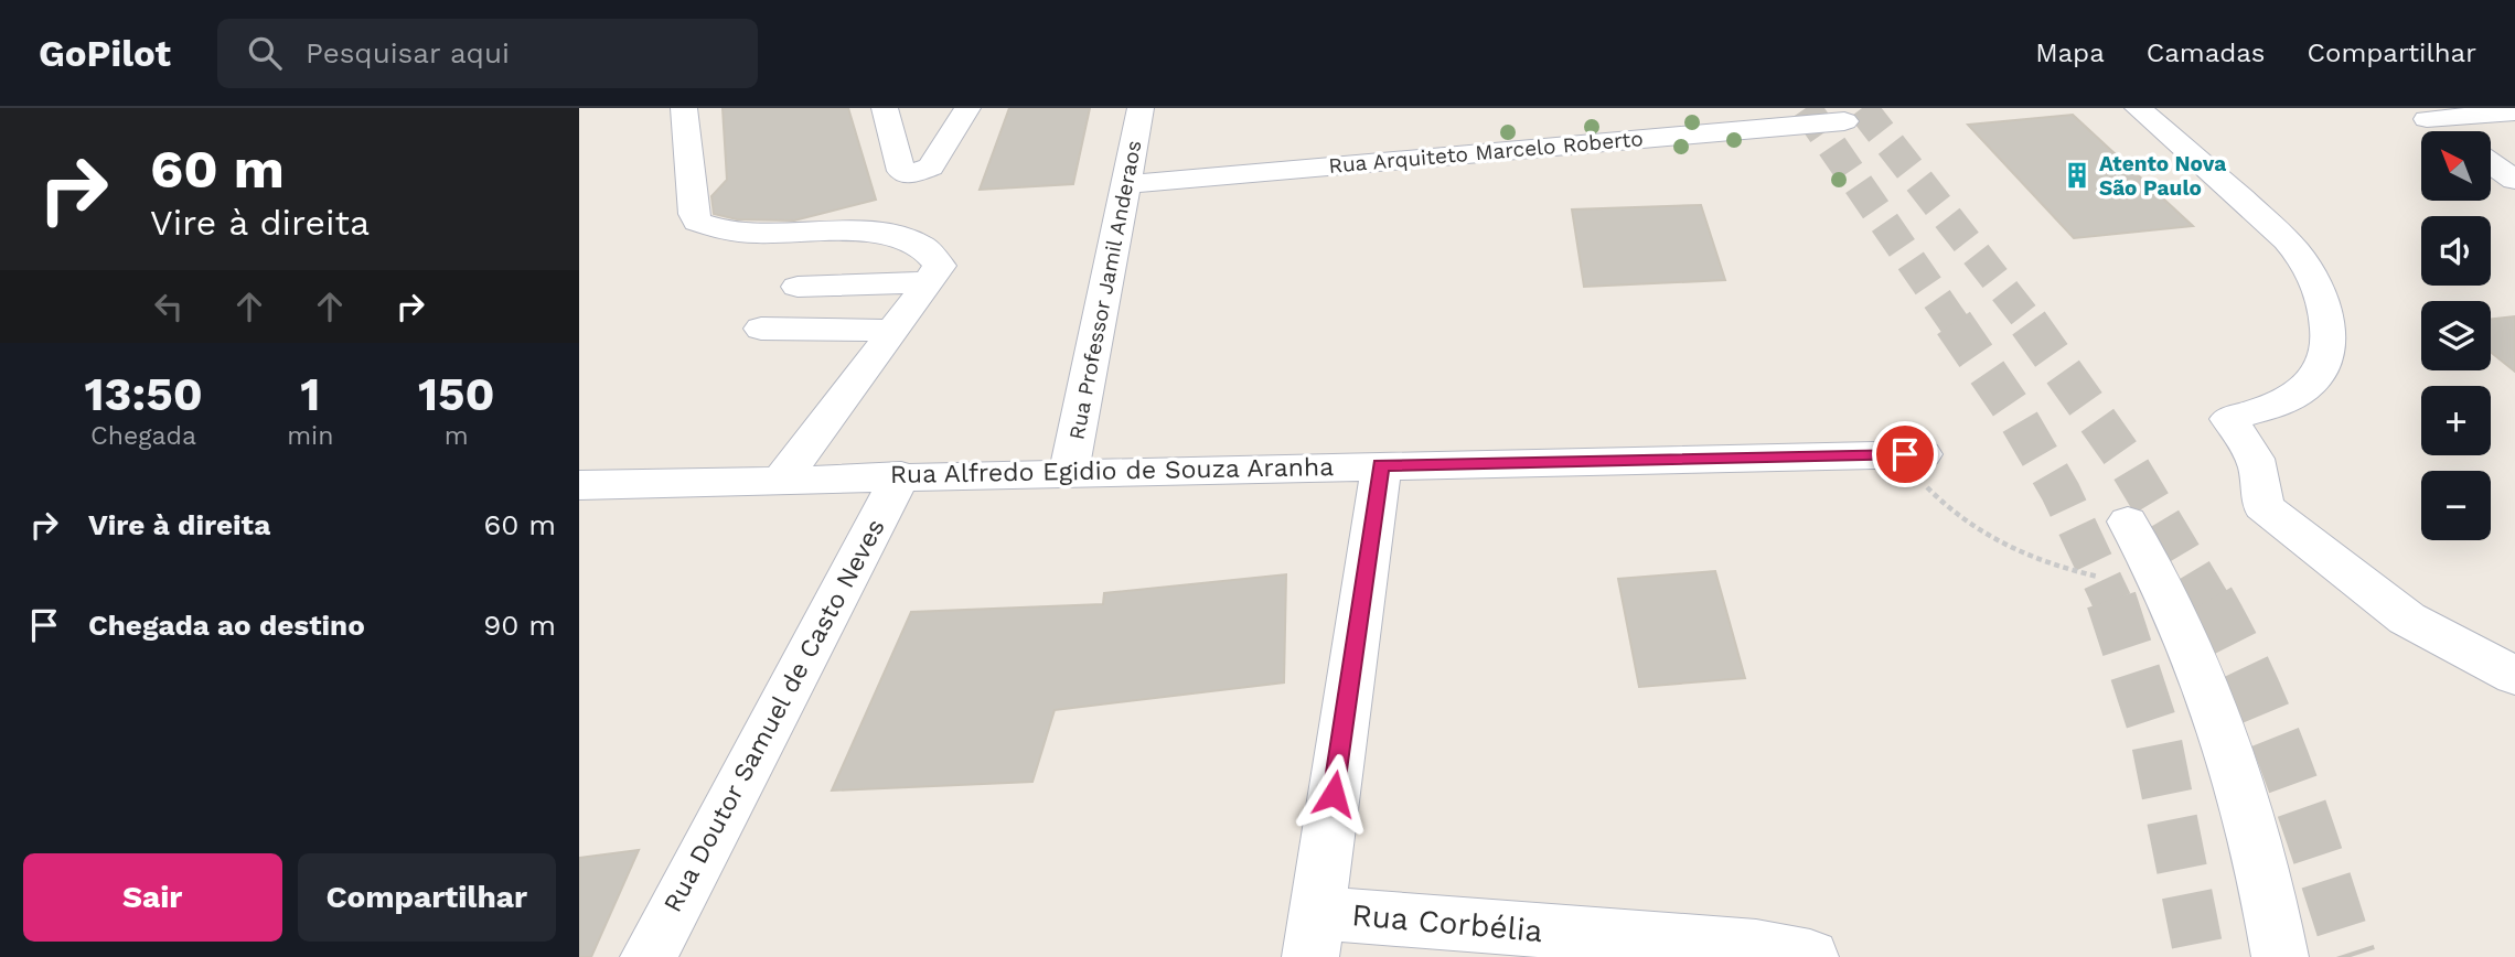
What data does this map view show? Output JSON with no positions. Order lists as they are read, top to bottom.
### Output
{
  "streets": {
    "street": [
      "Rua Arquiteto Marcelo Roberto",
      "Rua Professor Jamil Anderaos",
      "Rua Alfredo Egidio de Souza Aranha",
      "Rua Doutor Samuel de Casto Neves",
      "Rua Corbélia"
    ]
  },
  "crossings": [
    ["Rua Arquiteto Marcelo Roberto", "Rua Professor Jamil Anderaos"],
    ["Rua Professor Jamil Anderaos", "Rua Alfredo Egidio de Souza Aranha"],
    ["Rua Alfredo Egidio de Souza Aranha", "Rua Doutor Samuel de Casto Neves"]
  ],
  "places": {
    "building": ["Atento Nova São Paulo"]
  },
  "north": "top left",
  "page": {
    "header": "GoPilot",
    "search": "Pesquisar aqui",
    "nav": ["Mapa", "Camadas", "Compartilhar"],
    "turn": ["60 m", "Vire à direita"],
    "map_buttons": ["+", "−"],
    "eta": [
      "13:50",
      "Chegada",
      "1",
      "min",
      "150",
      "m"
    ],
    "list": [
      {
        "name": "Vire à direita",
        "value": "60 m"
      },
      {
        "name": "Chegada ao destino",
        "value": "90 m"
      }
    ],
    "buttons": ["Sair", "Compartilhar"]
  }
}
